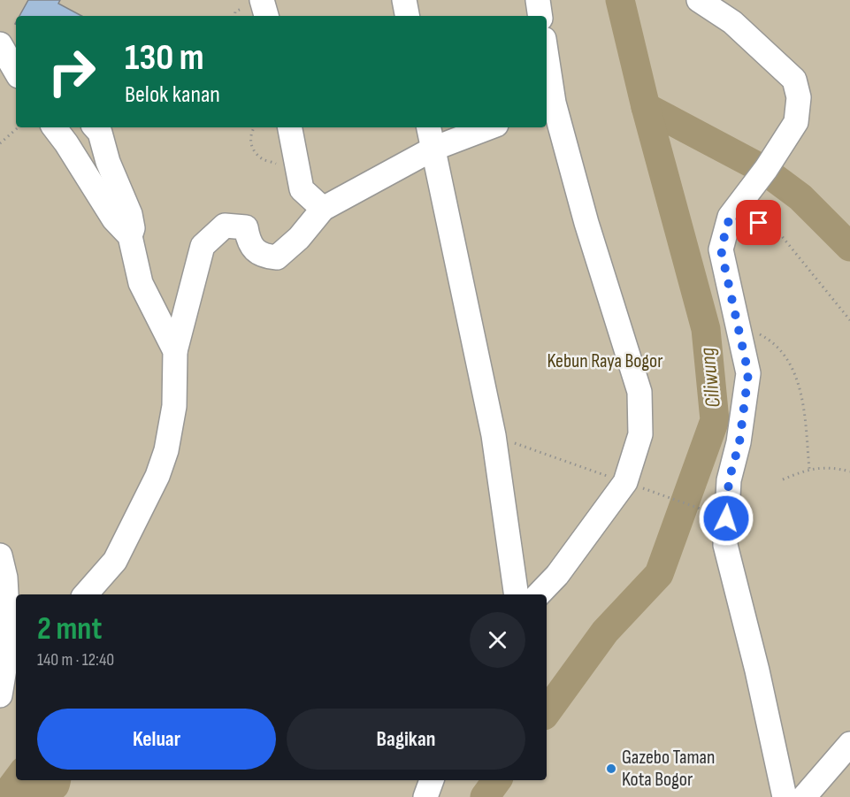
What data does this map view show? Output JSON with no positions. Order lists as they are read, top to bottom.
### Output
{
  "water": ["Ciliwung"],
  "parks": ["Kebun Raya Bogor"],
  "places": ["Gazebo Taman Kota Bogor"],
  "page": {
    "turn": ["130 m", "Belok kanan"],
    "heading": ["2 mnt", "140 m · 12:40"],
    "buttons": ["Keluar", "Bagikan"]
  }
}
